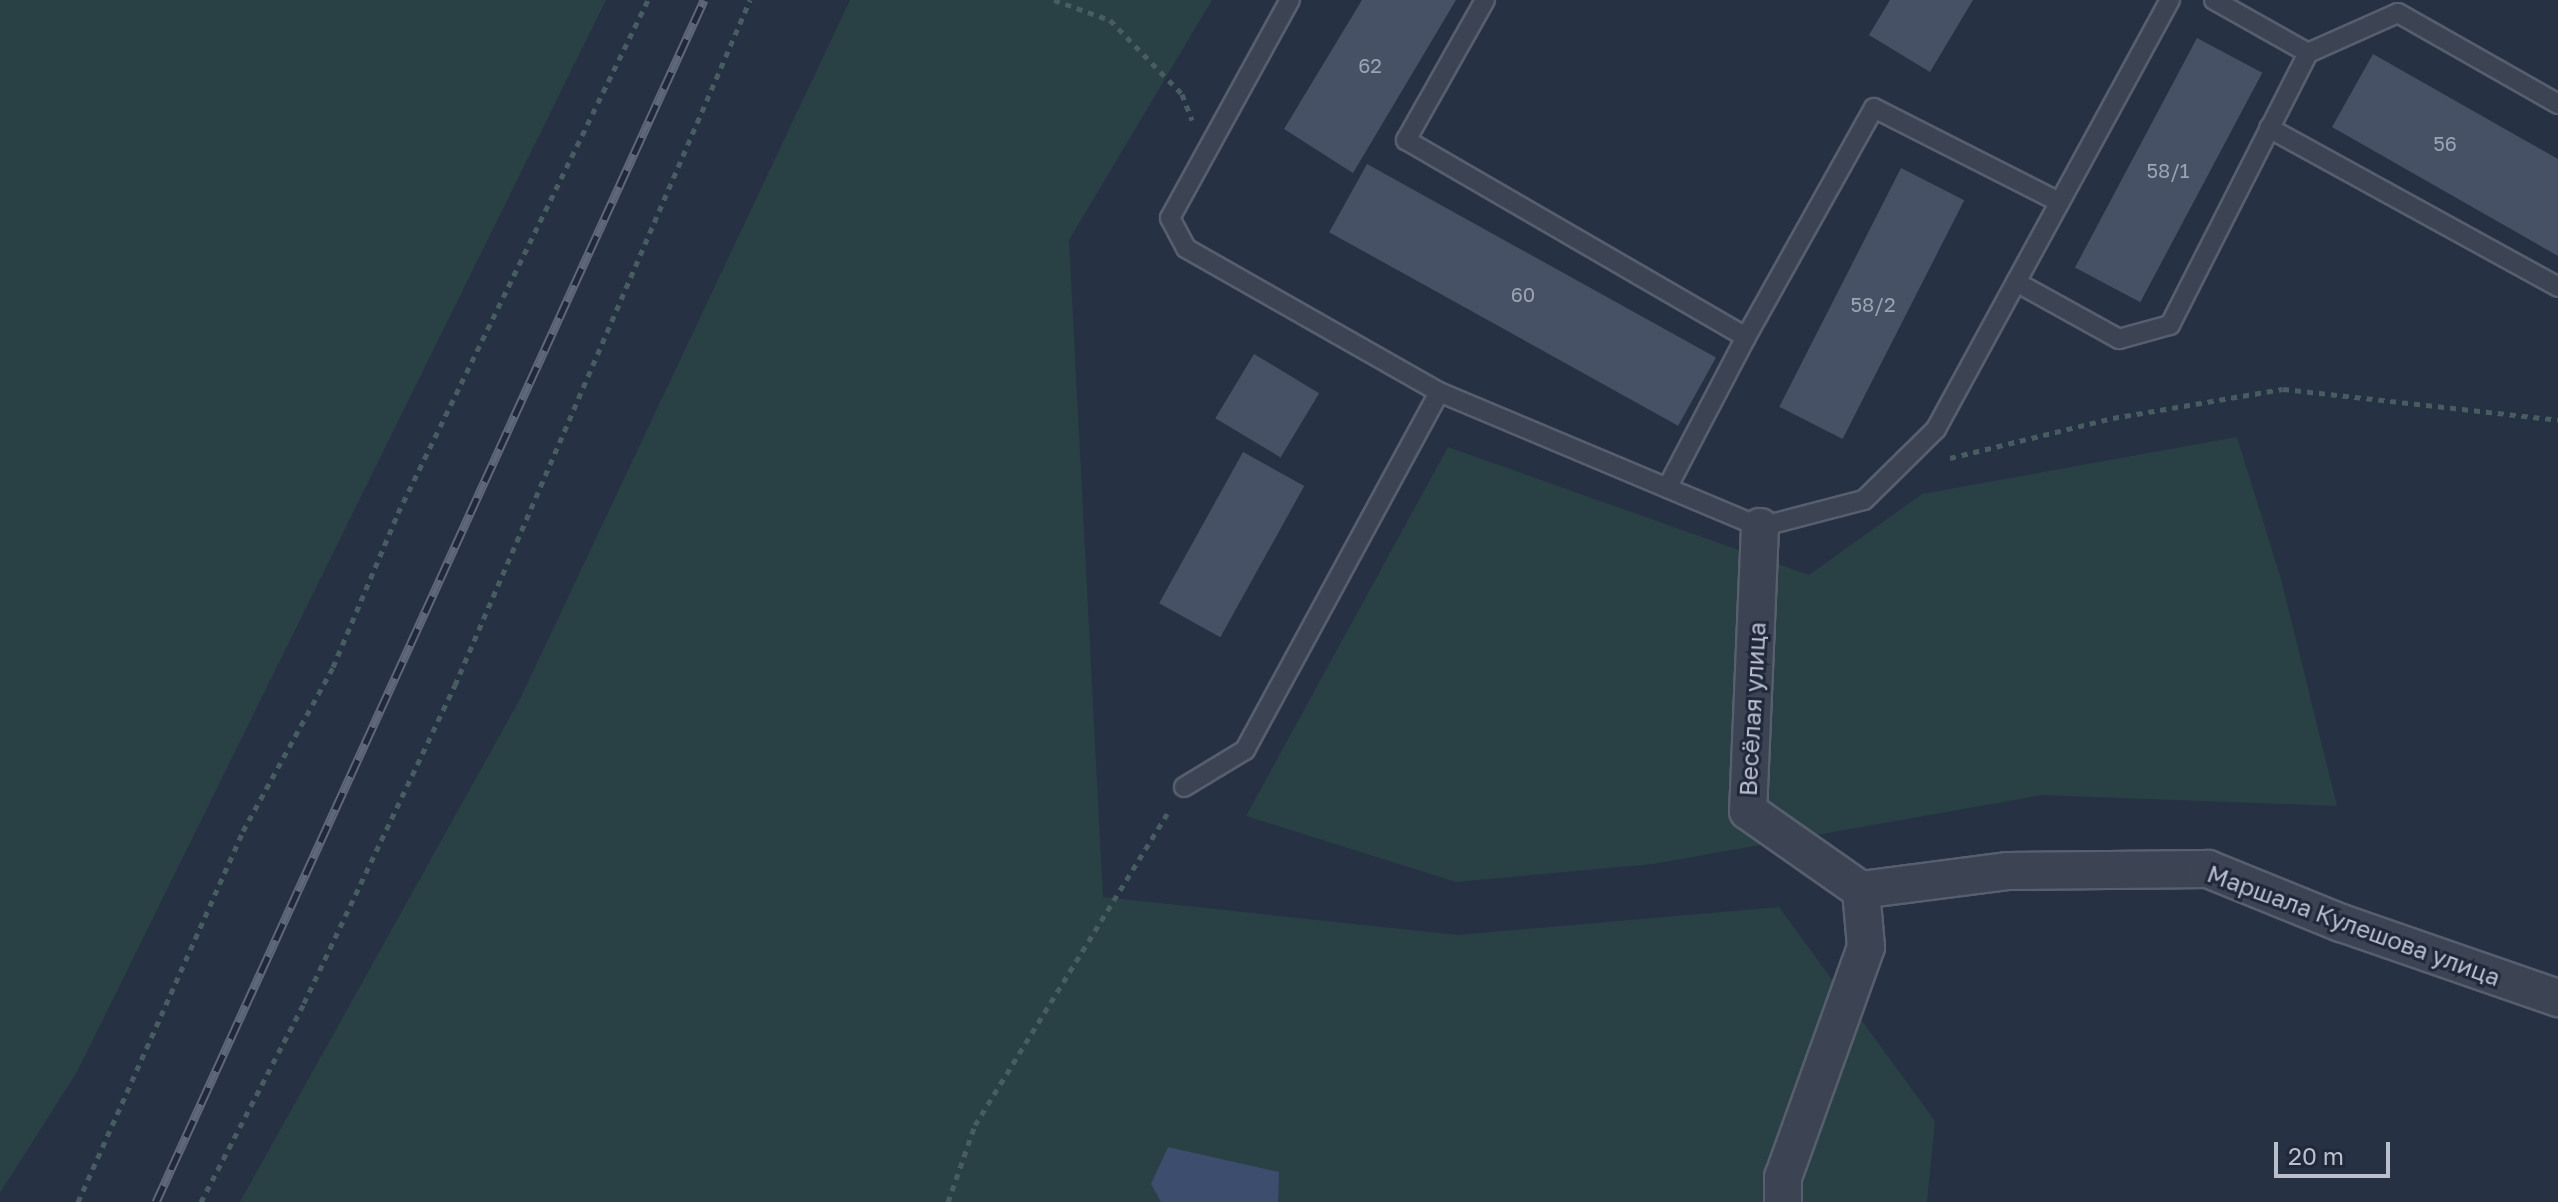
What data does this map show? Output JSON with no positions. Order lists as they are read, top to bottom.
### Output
{
  "streets": {
    "street": ["Весёлая улица", "Маршала Кулешова улица"]
  },
  "crossings": [
    ["Весёлая улица", "Маршала Кулешова улица"]
  ],
  "house_numbers": [
    "62",
    "56",
    "58/1",
    "60",
    "58/2"
  ],
  "scale_bar": "20 m"
}
